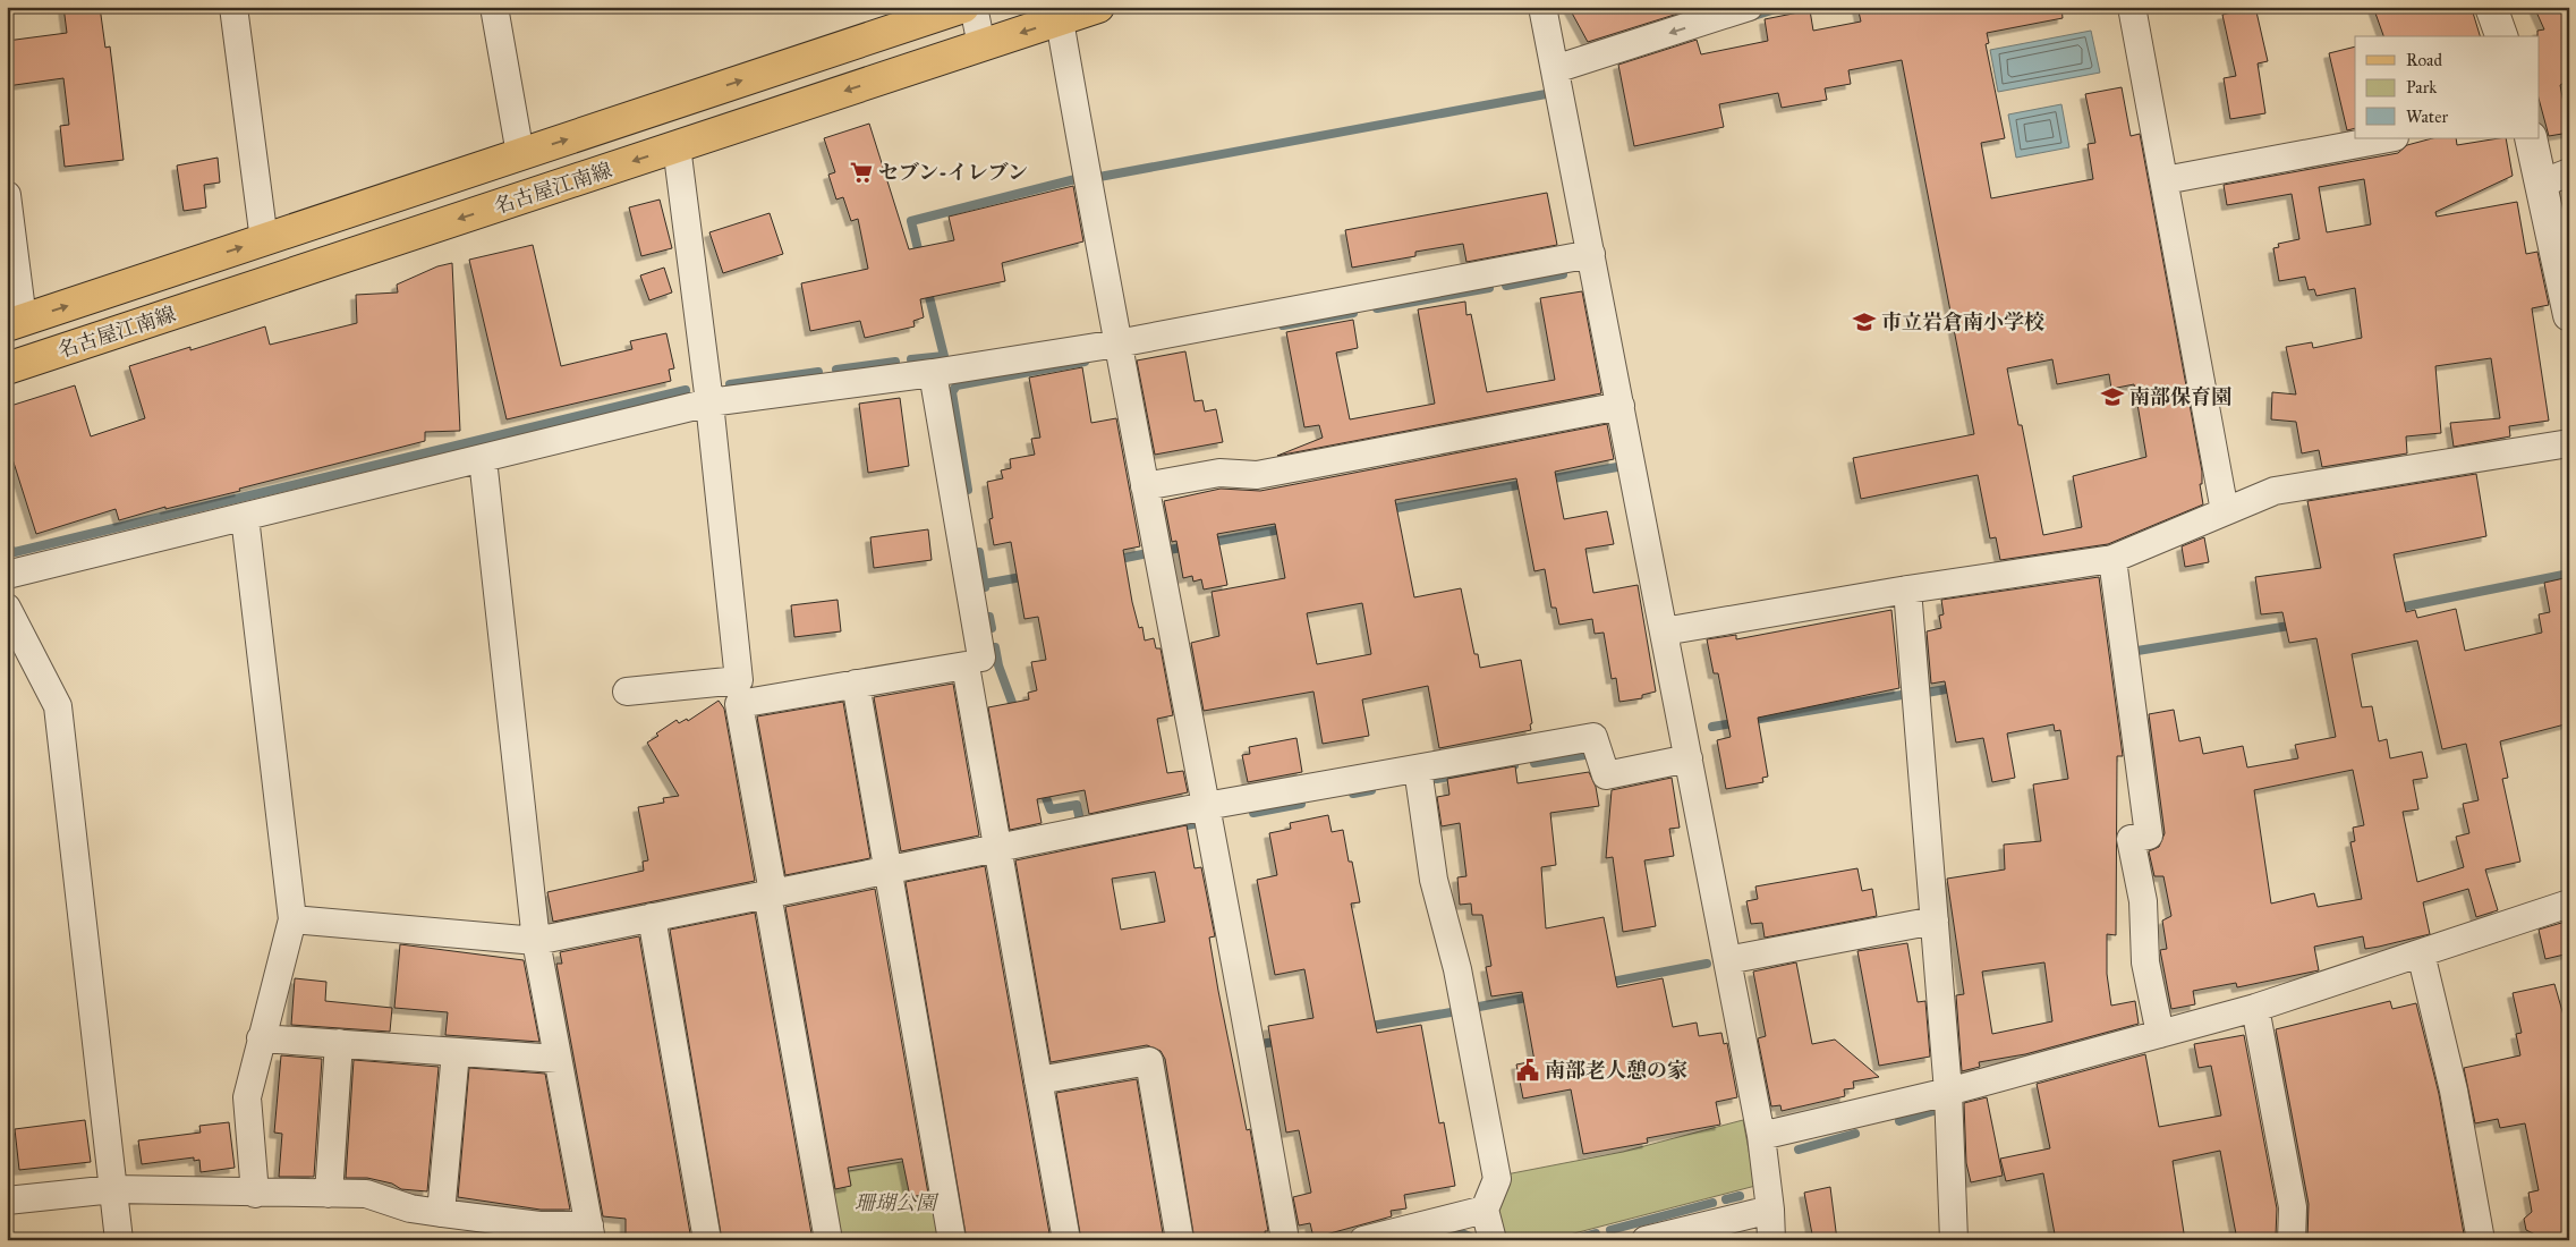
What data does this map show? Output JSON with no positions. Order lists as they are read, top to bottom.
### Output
{
  "streets": {
    "main road": ["名古屋江南線"]
  },
  "parks": ["珊瑚公園"],
  "places": {
    "supermarket": ["セブン-イレブン"],
    "school or university": ["市立岩倉南小学校", "南部保育園"],
    "public building": ["南部老人憩の家"]
  },
  "legend": ["Road", "Park", "Water"]
}
